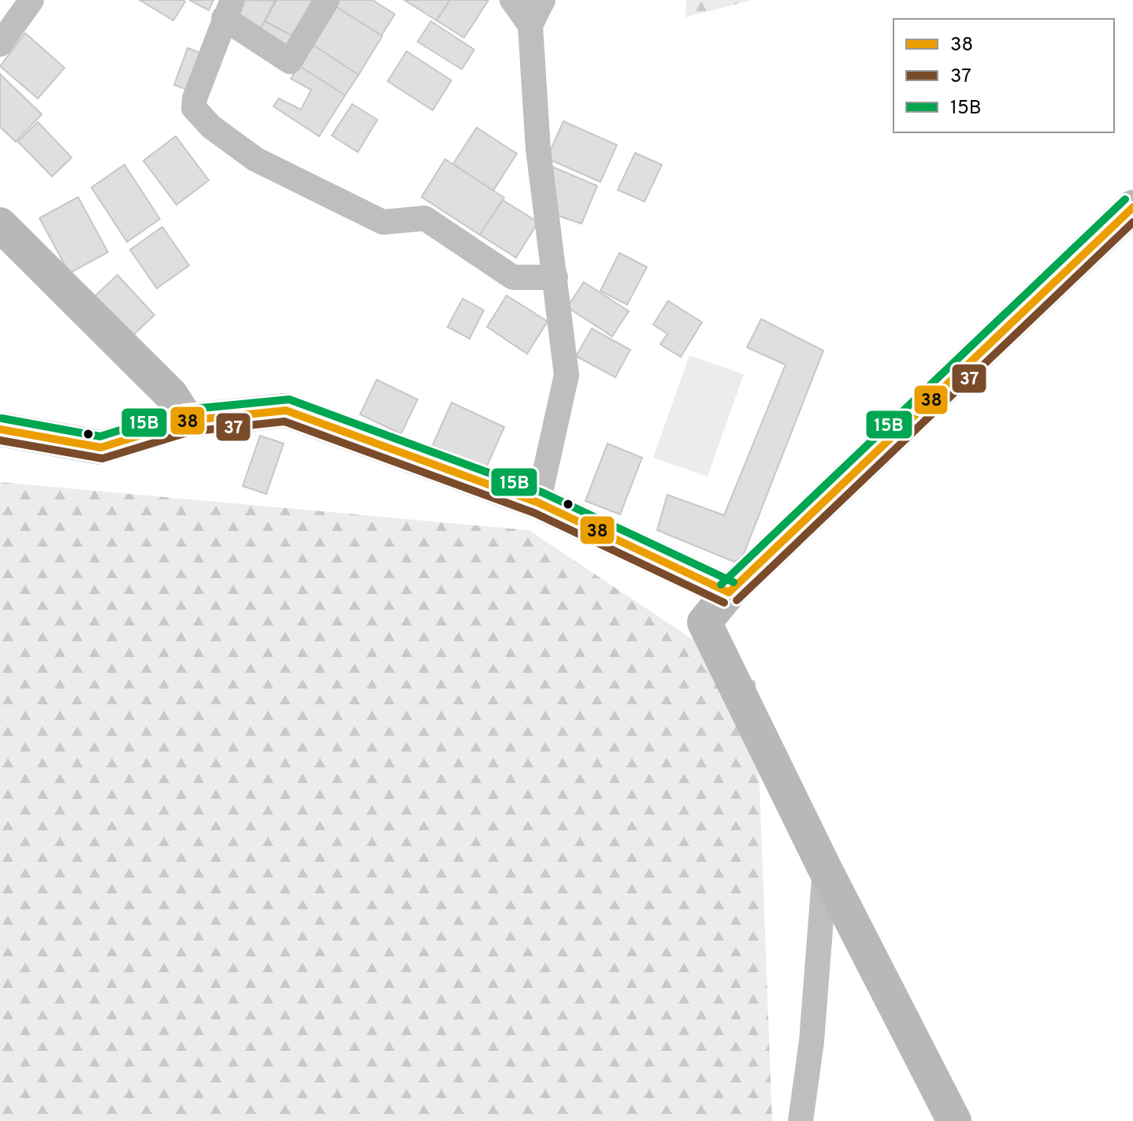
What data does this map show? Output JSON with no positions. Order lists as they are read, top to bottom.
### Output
{
  "lines": ["transit line 15B", "transit line 38", "transit line 37"],
  "legend": ["38", "37", "15B"]
}
